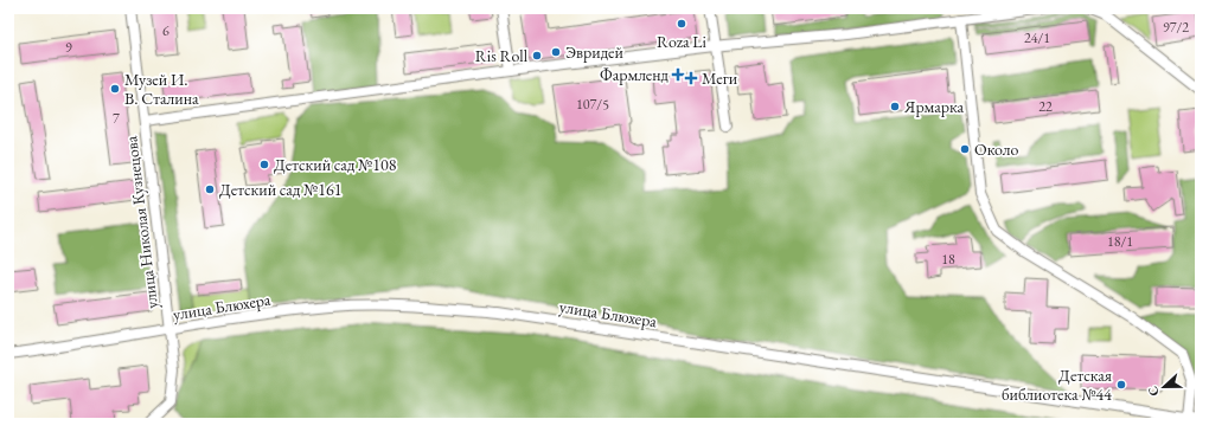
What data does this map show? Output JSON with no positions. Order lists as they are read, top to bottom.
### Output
{
  "streets": {
    "street": ["улица Николая Кузнецова", "улица Блюхера"]
  },
  "crossings": [
    ["улица Николая Кузнецова", "улица Блюхера"]
  ],
  "places": {
    "other": [
      "Roza Li",
      "Эвридей",
      "Ris Roll",
      "Музей И. В. Сталина",
      "Ярмарка",
      "Около",
      "Детский сад №108",
      "Детский сад №161",
      "Детская библиотека №44"
    ],
    "health": ["Фармленд", "Меги"]
  },
  "house_numbers": [
    "97/2",
    "6",
    "24/1",
    "9",
    "107/5",
    "22",
    "7",
    "18/1",
    "18"
  ],
  "north": "left"
}
